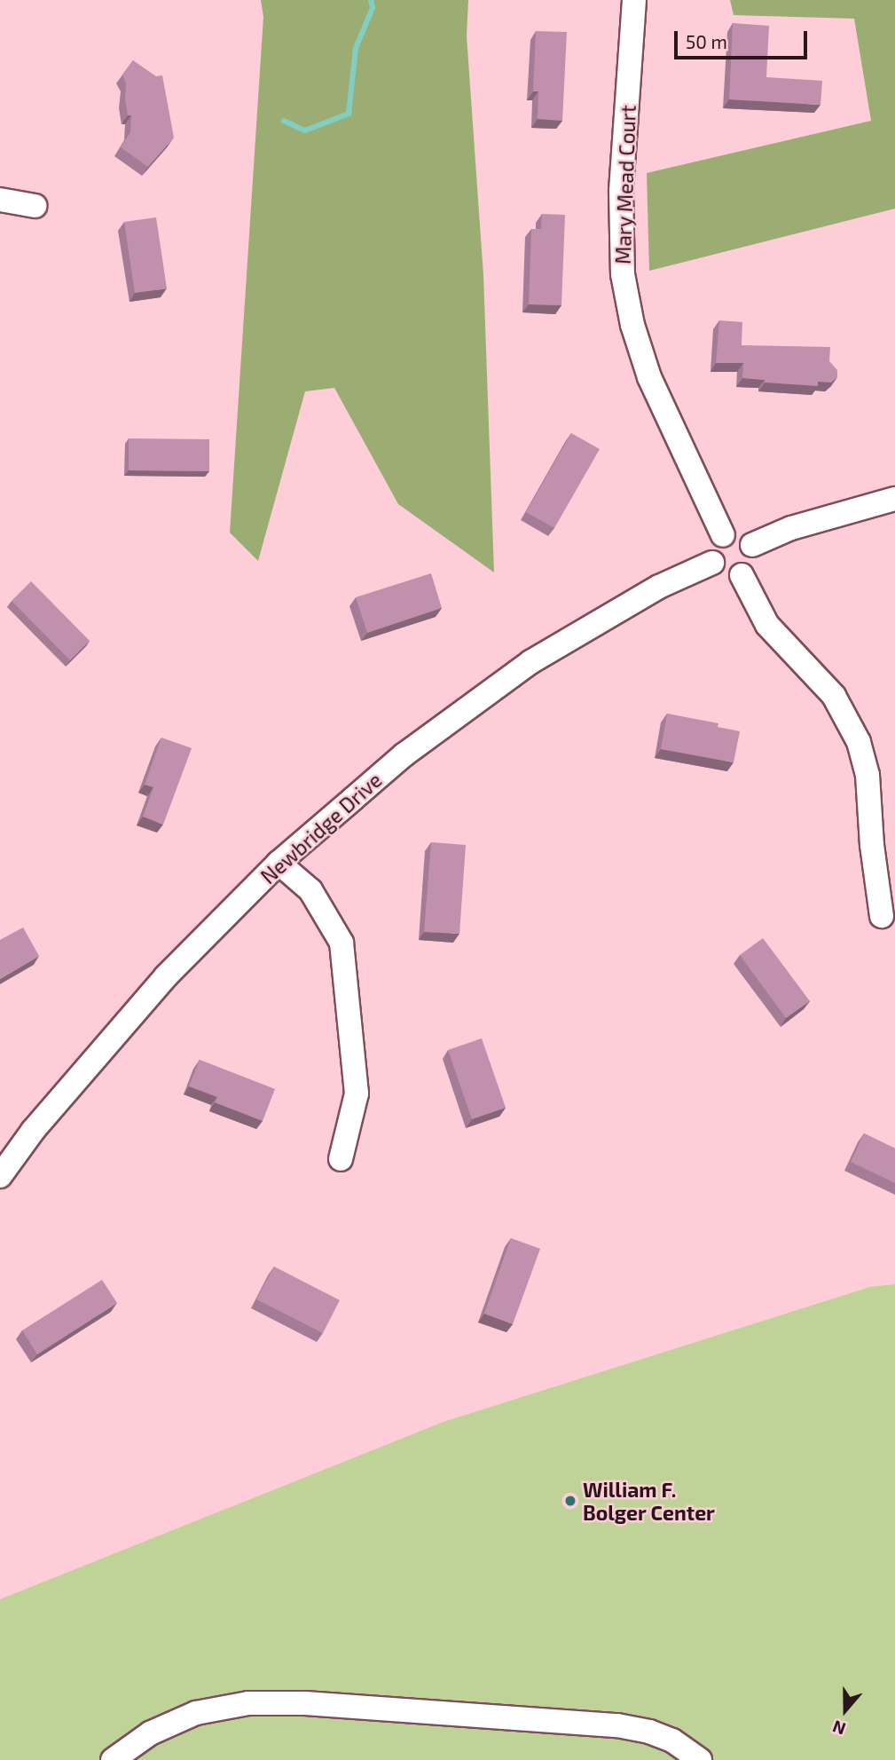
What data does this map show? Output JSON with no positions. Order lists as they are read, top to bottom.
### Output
{
  "streets": {
    "street": ["Mary Mead Court", "Newbridge Drive"]
  },
  "crossings": [
    ["Mary Mead Court", "Newbridge Drive"]
  ],
  "places": ["William F. Bolger Center"],
  "scale_bar": "50 m",
  "north": "bottom"
}
